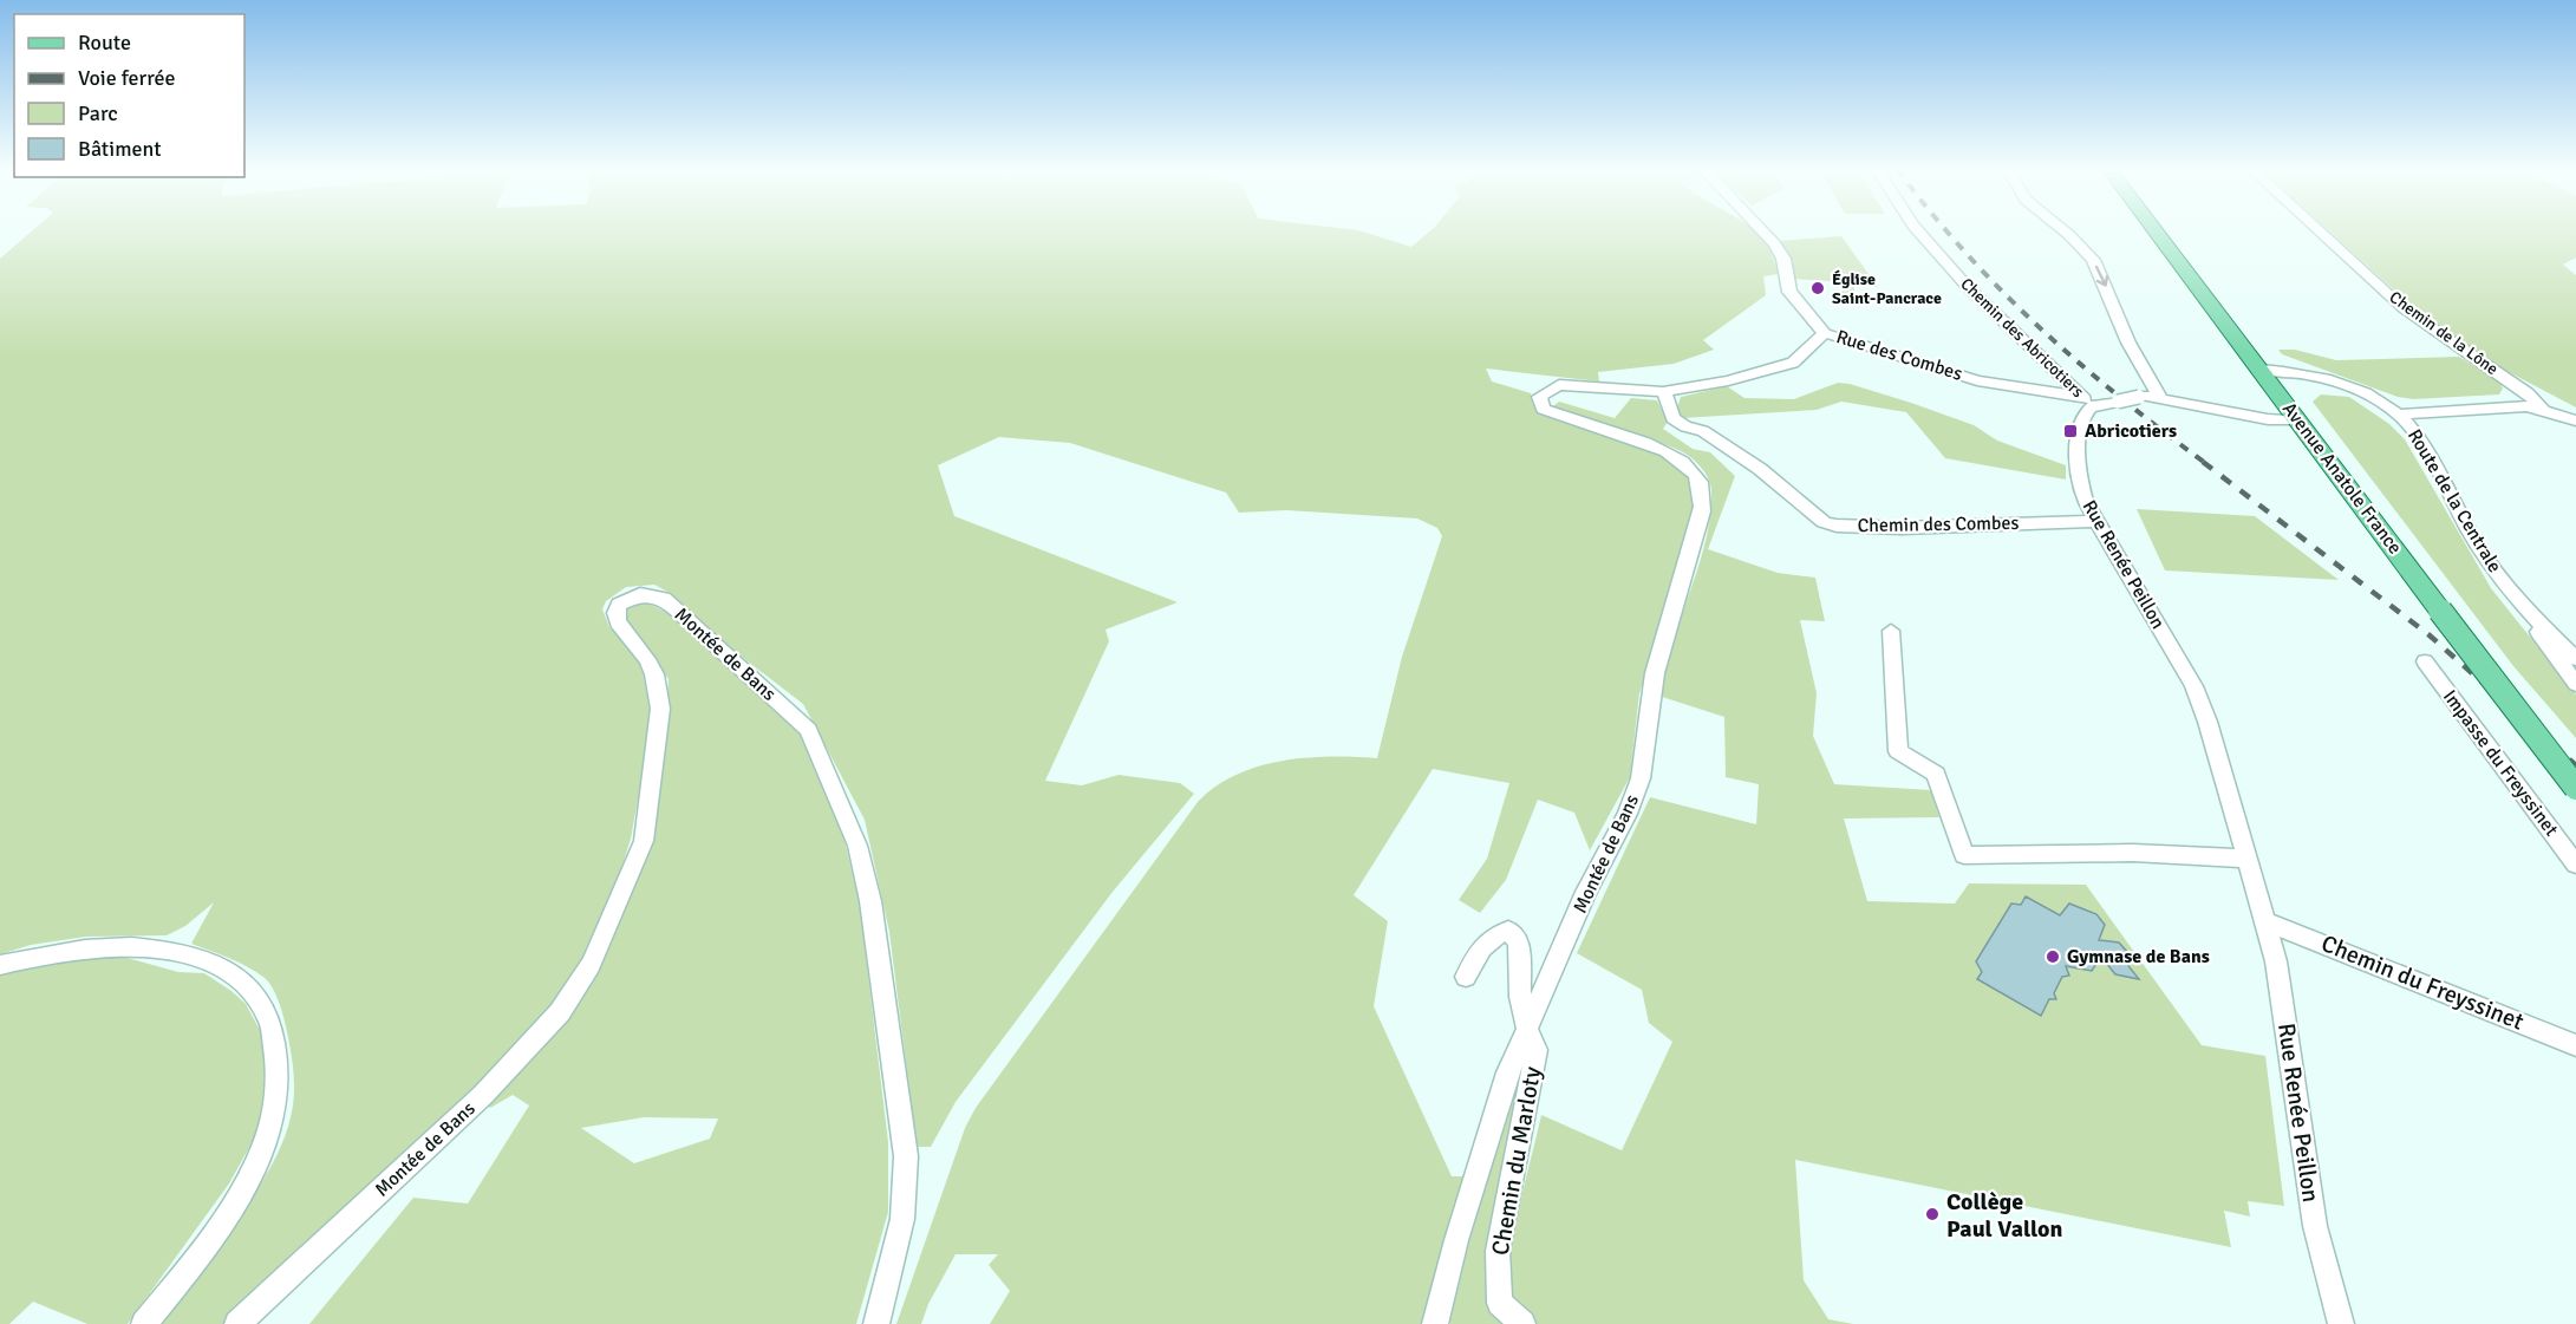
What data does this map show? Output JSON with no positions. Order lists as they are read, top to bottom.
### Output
{
  "streets": {
    "main road": ["Avenue Anatole France"],
    "street": [
      "Chemin de la Lône",
      "Chemin des Abricotiers",
      "Rue des Combes",
      "Route de la Centrale",
      "Chemin des Combes",
      "Rue Renée Peillon",
      "Montée de Bans",
      "Impasse du Freyssinet",
      "Chemin du Freyssinet",
      "Chemin du Marloty"
    ]
  },
  "crossings": [
    ["Chemin de la Lône", "Route de la Centrale"],
    ["Chemin des Abricotiers", "Rue des Combes"],
    ["Chemin des Abricotiers", "Rue Renée Peillon"],
    ["Rue des Combes", "Chemin des Combes"],
    ["Rue des Combes", "Rue Renée Peillon"],
    ["Rue des Combes", "Montée de Bans"],
    ["Avenue Anatole France", "Route de la Centrale"],
    ["Chemin des Combes", "Rue Renée Peillon"],
    ["Rue Renée Peillon", "Chemin du Freyssinet"],
    ["Montée de Bans", "Chemin du Marloty"]
  ],
  "places": {
    "other": ["Église Saint-Pancrace", "Gymnase de Bans", "Collège Paul Vallon"],
    "transit": ["Abricotiers"]
  },
  "legend": [
    "Route",
    "Voie ferrée",
    "Parc",
    "Bâtiment"
  ]
}
